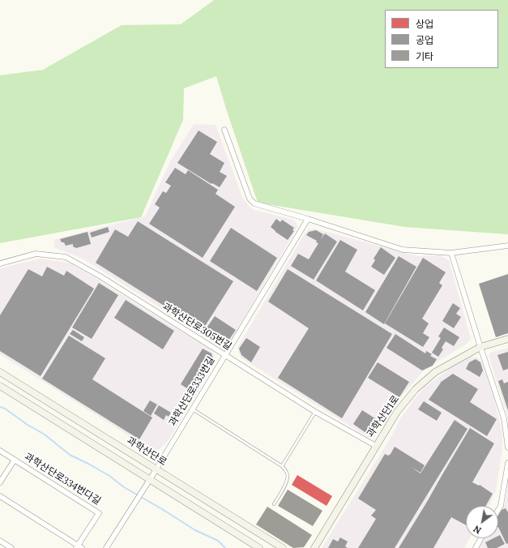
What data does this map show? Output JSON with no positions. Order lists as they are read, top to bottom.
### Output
{
  "streets": {
    "main road": ["과학산단1로", "과학산단로"],
    "street": ["과학산단로305번길", "과학산단로333번길", "과학산단로334번다길"]
  },
  "crossings": [
    ["과학산단로305번길", "과학산단로333번길"],
    ["과학산단로305번길", "과학산단1로"],
    ["과학산단로333번길", "과학산단로"]
  ],
  "legend": ["상업", "공업", "기타"],
  "north": "bottom left"
}
